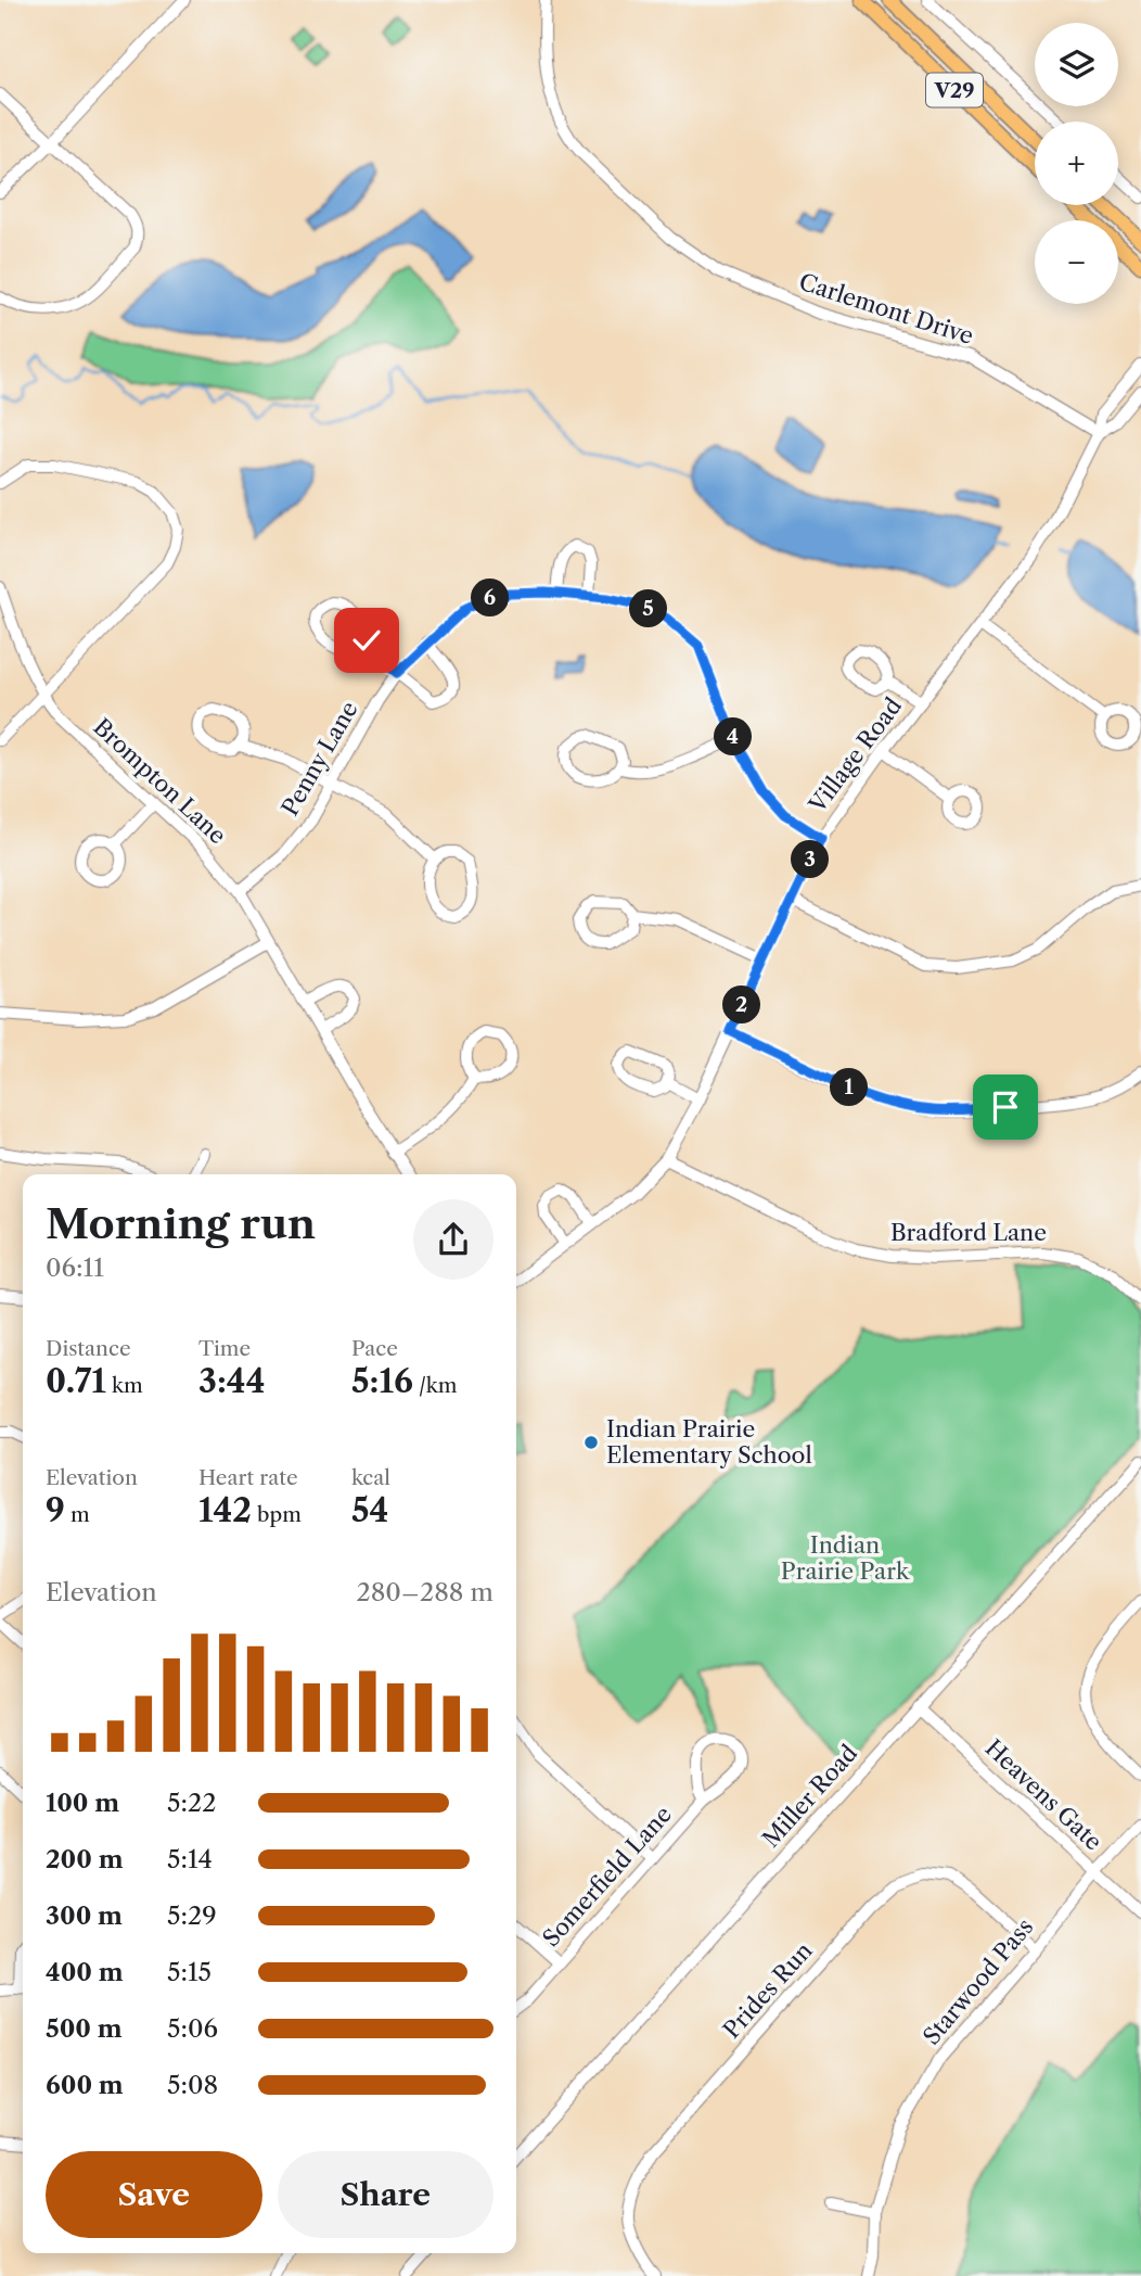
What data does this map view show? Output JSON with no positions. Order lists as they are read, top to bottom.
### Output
{
  "streets": {
    "main road": ["V29"],
    "street": [
      "Carlemont Drive",
      "Village Road",
      "Penny Lane",
      "Brompton Lane",
      "Bradford Lane",
      "Heavens Gate",
      "Miller Road",
      "Somerfield Lane",
      "Starwood Pass",
      "Prides Run"
    ]
  },
  "crossings": [
    ["Carlemont Drive", "Village Road"],
    ["Village Road", "Penny Lane"],
    ["Village Road", "Bradford Lane"],
    ["Penny Lane", "Brompton Lane"],
    ["Heavens Gate", "Miller Road"],
    ["Heavens Gate", "Starwood Pass"],
    ["Starwood Pass", "Prides Run"]
  ],
  "parks": ["Indian Prairie Park"],
  "places": ["Indian Prairie Elementary School"],
  "page": {
    "map_buttons": ["+", "−"],
    "pins": [
      "6",
      "5",
      "4",
      "3",
      "2",
      "1"
    ],
    "heading": ["Morning run", "06:11"],
    "stats": [
      ["Distance", "0.71 km"],
      ["Time", "3:44"],
      ["Pace", "5:16 /km"],
      ["Elevation", "9 m"],
      ["Heart rate", "142 bpm"],
      ["kcal", "54"]
    ],
    "chart": ["Elevation", "280–288 m"],
    "list": [
      {
        "name": "100 m",
        "note": "5:22"
      },
      {
        "name": "200 m",
        "note": "5:14"
      },
      {
        "name": "300 m",
        "note": "5:29"
      },
      {
        "name": "400 m",
        "note": "5:15"
      },
      {
        "name": "500 m",
        "note": "5:06"
      },
      {
        "name": "600 m",
        "note": "5:08"
      }
    ],
    "buttons": ["Save", "Share"]
  }
}
